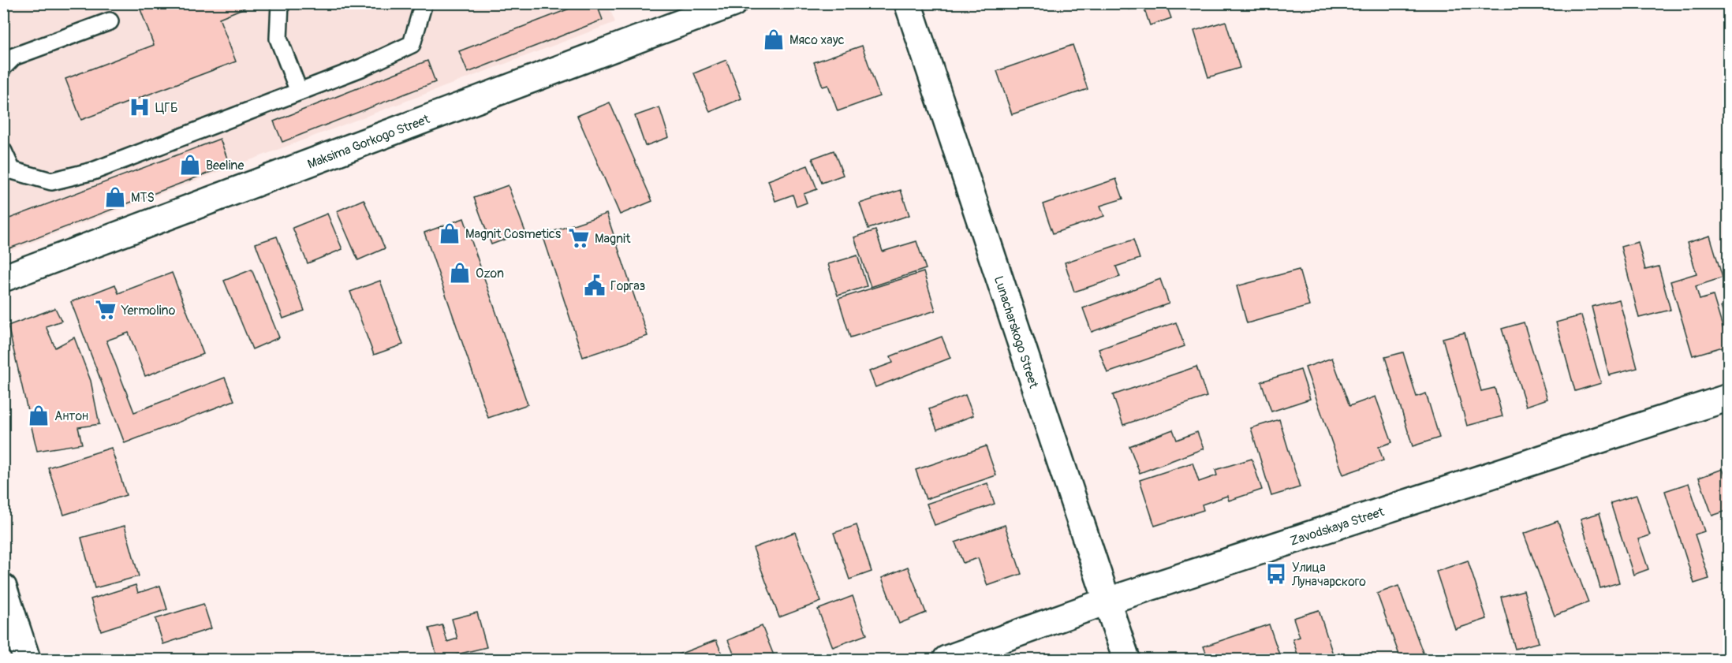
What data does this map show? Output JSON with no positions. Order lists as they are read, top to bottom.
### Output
{
  "streets": {
    "main road": ["Maksima Gorkogo Street", "Lunacharskogo Street", "Zavodskaya Street"]
  },
  "crossings": [
    ["Lunacharskogo Street", "Zavodskaya Street"]
  ],
  "places": {
    "shop": [
      "Мясо хаус",
      "Beeline",
      "MTS",
      "Magnit Cosmetics",
      "Ozon",
      "Антон"
    ],
    "hospital": ["ЦГБ"],
    "supermarket": ["Magnit", "Yermolino"],
    "public building": ["Горгаз"],
    "bus stop": ["Улица Луначарского"]
  }
}
